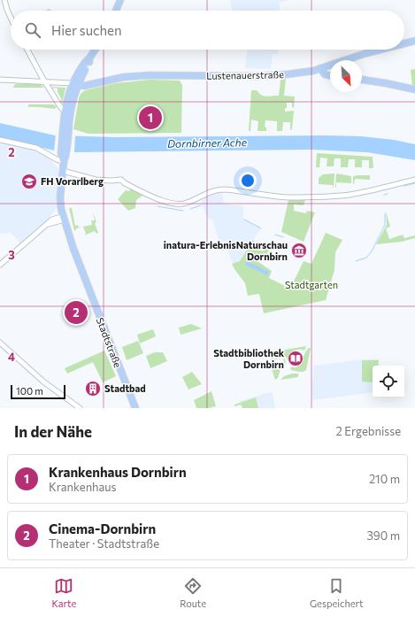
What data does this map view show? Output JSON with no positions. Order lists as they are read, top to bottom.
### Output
{
  "streets": {
    "main road": ["Lustenauerstraße", "Stadtstraße"]
  },
  "water": ["Dornbirner Ache"],
  "parks": ["Stadtgarten"],
  "places": {
    "school or university": ["FH Vorarlberg"],
    "museum": ["inatura-ErlebnisNaturschau Dornbirn"],
    "library": ["Stadtbibliothek Dornbirn"],
    "building": ["Stadtbad"]
  },
  "scale_bar": "100 m",
  "north": "bottom right",
  "page": {
    "search": "Hier suchen",
    "pins": ["1", "2"],
    "scale": "100 m",
    "heading": ["In der Nähe", "2 Ergebnisse"],
    "list": [
      {
        "mark": "1",
        "name": "Krankenhaus Dornbirn",
        "note": "Krankenhaus",
        "value": "210 m"
      },
      {
        "mark": "2",
        "name": "Cinema-Dornbirn",
        "note": "Theater · Stadtstraße",
        "value": "390 m"
      }
    ],
    "nav": ["Karte", "Route", "Gespeichert"]
  },
  "grid": {
    "rows": ["2", "3", "4"]
  }
}
